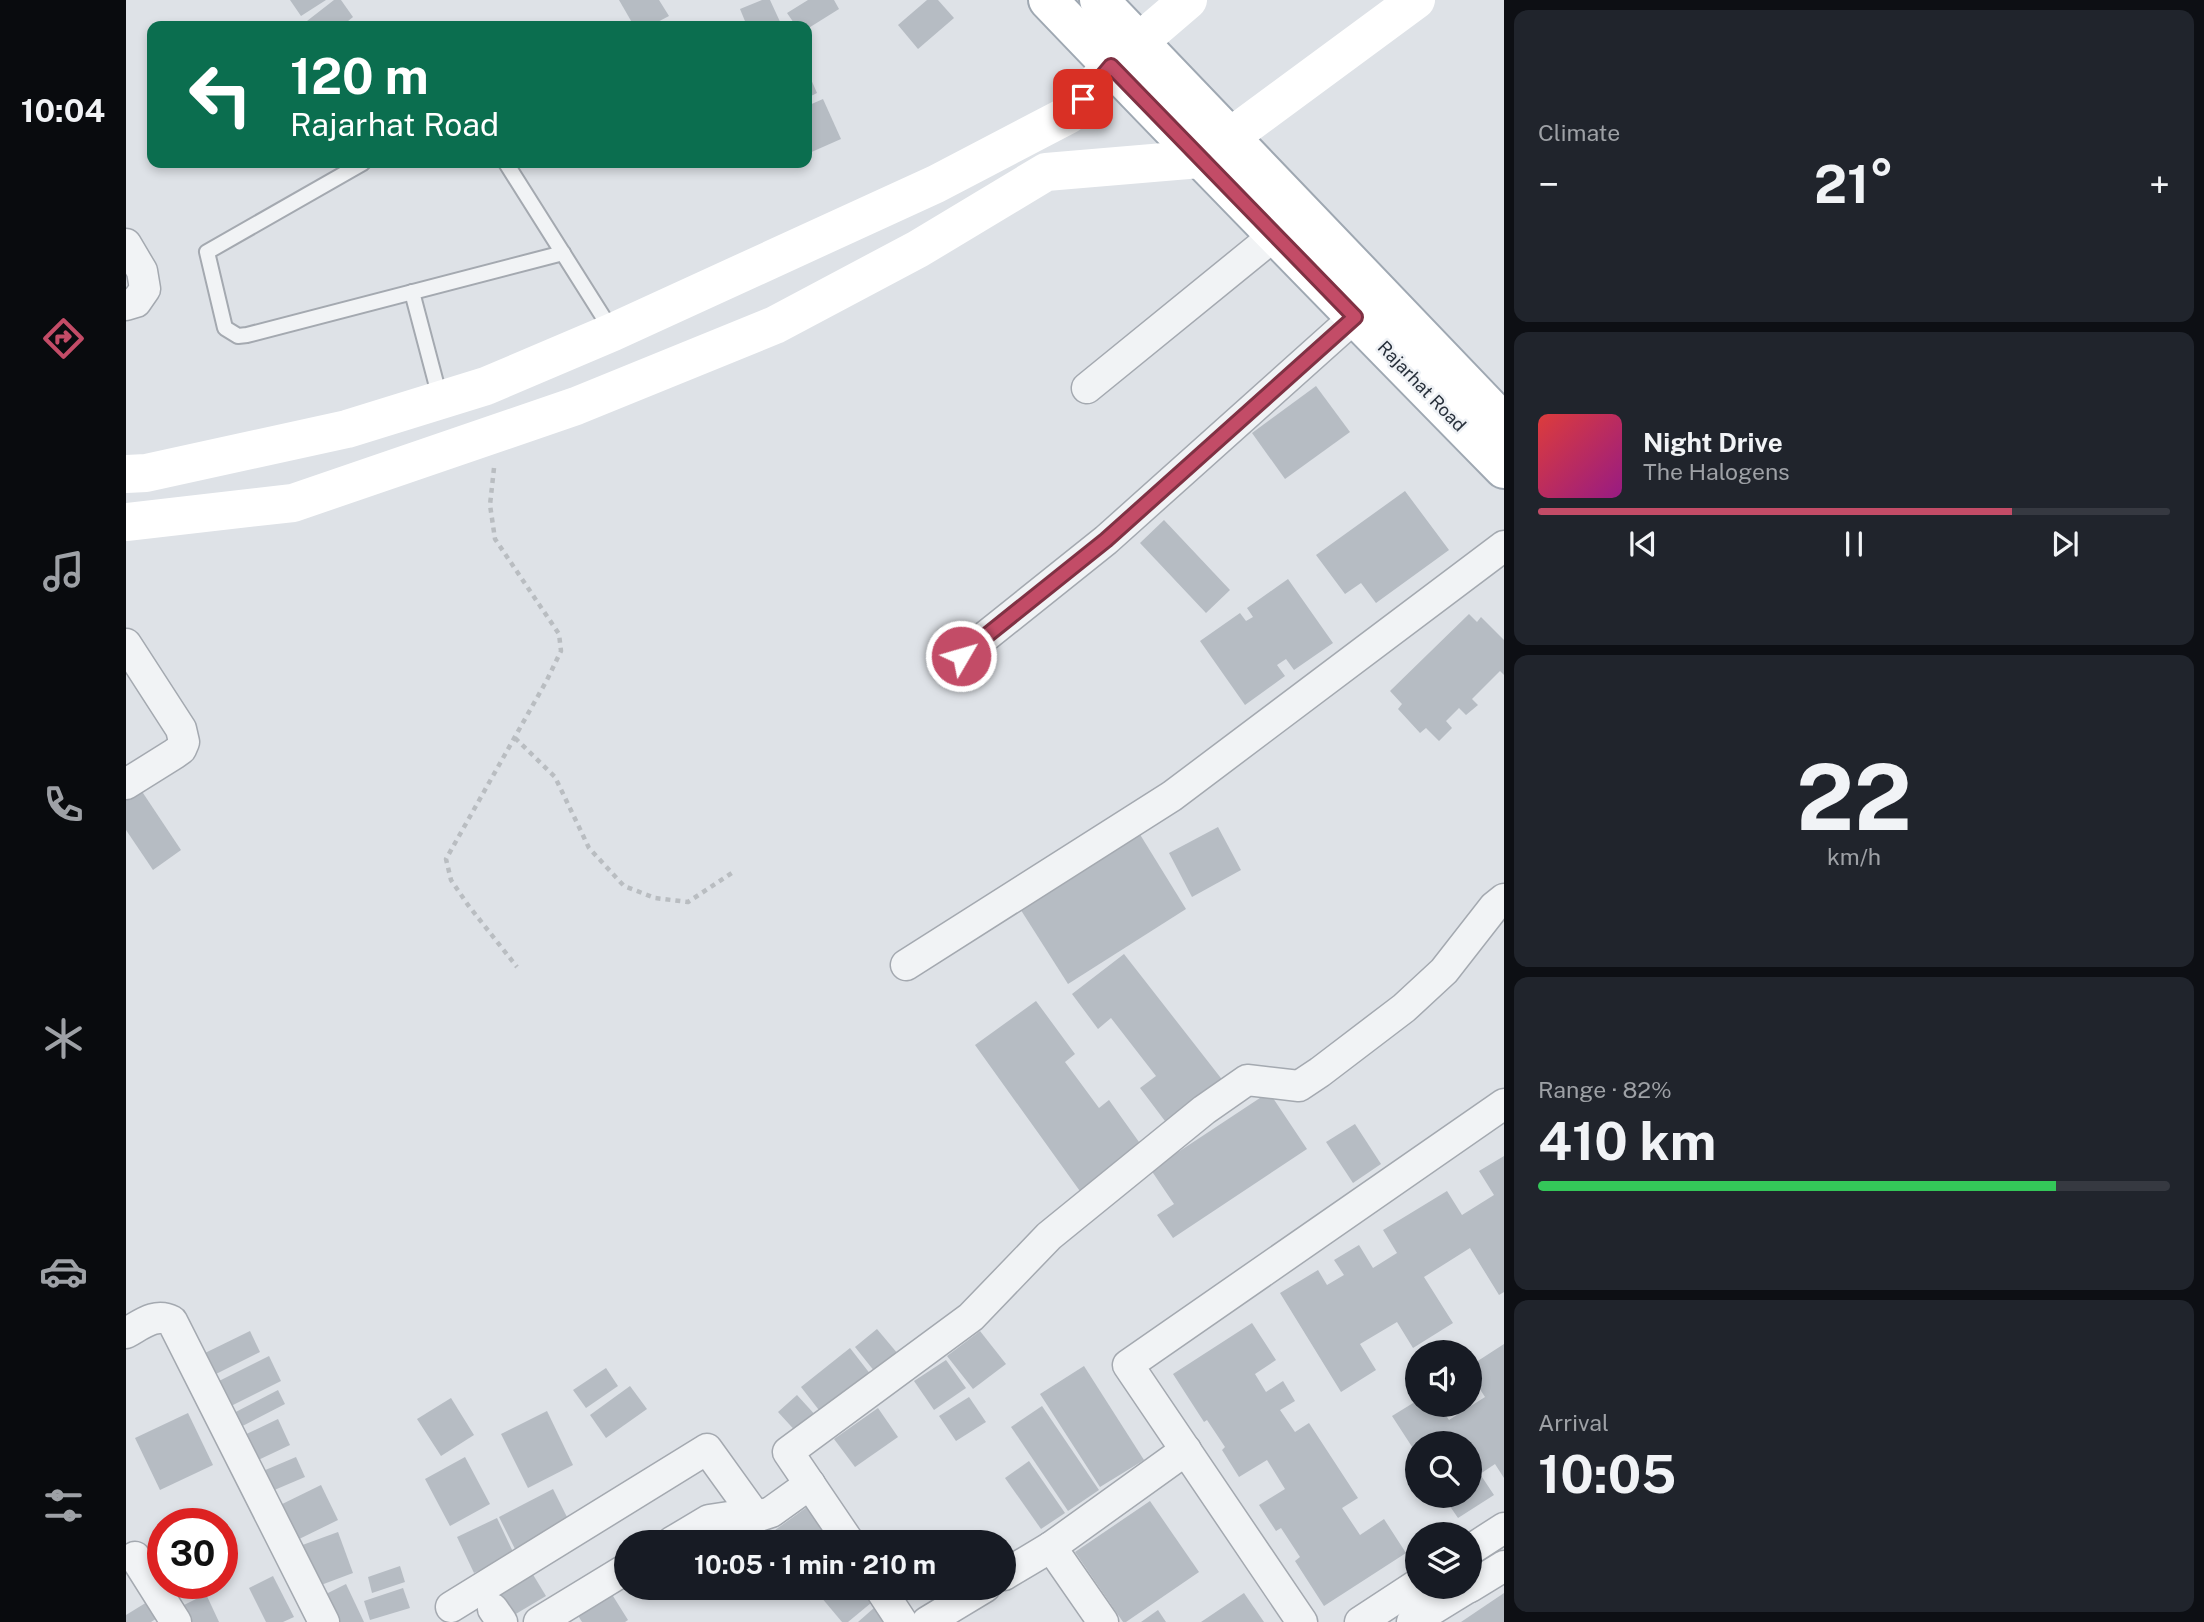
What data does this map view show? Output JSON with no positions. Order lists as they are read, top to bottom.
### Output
{
  "streets": {
    "main road": ["Rajarhat Road"]
  },
  "page": {
    "tabs": "10:04",
    "tile": [
      "Climate",
      ["22", "km/h"],
      ["Range · 82%", "410 km"],
      ["Arrival", "10:05"]
    ],
    "turn": ["120 m", "Rajarhat Road"],
    "heat": ["−", "21°", "+"],
    "song": ["Night Drive", "The Halogens"],
    "limit": "30",
    "trip": "10:05 · 1 min · 210 m"
  }
}
